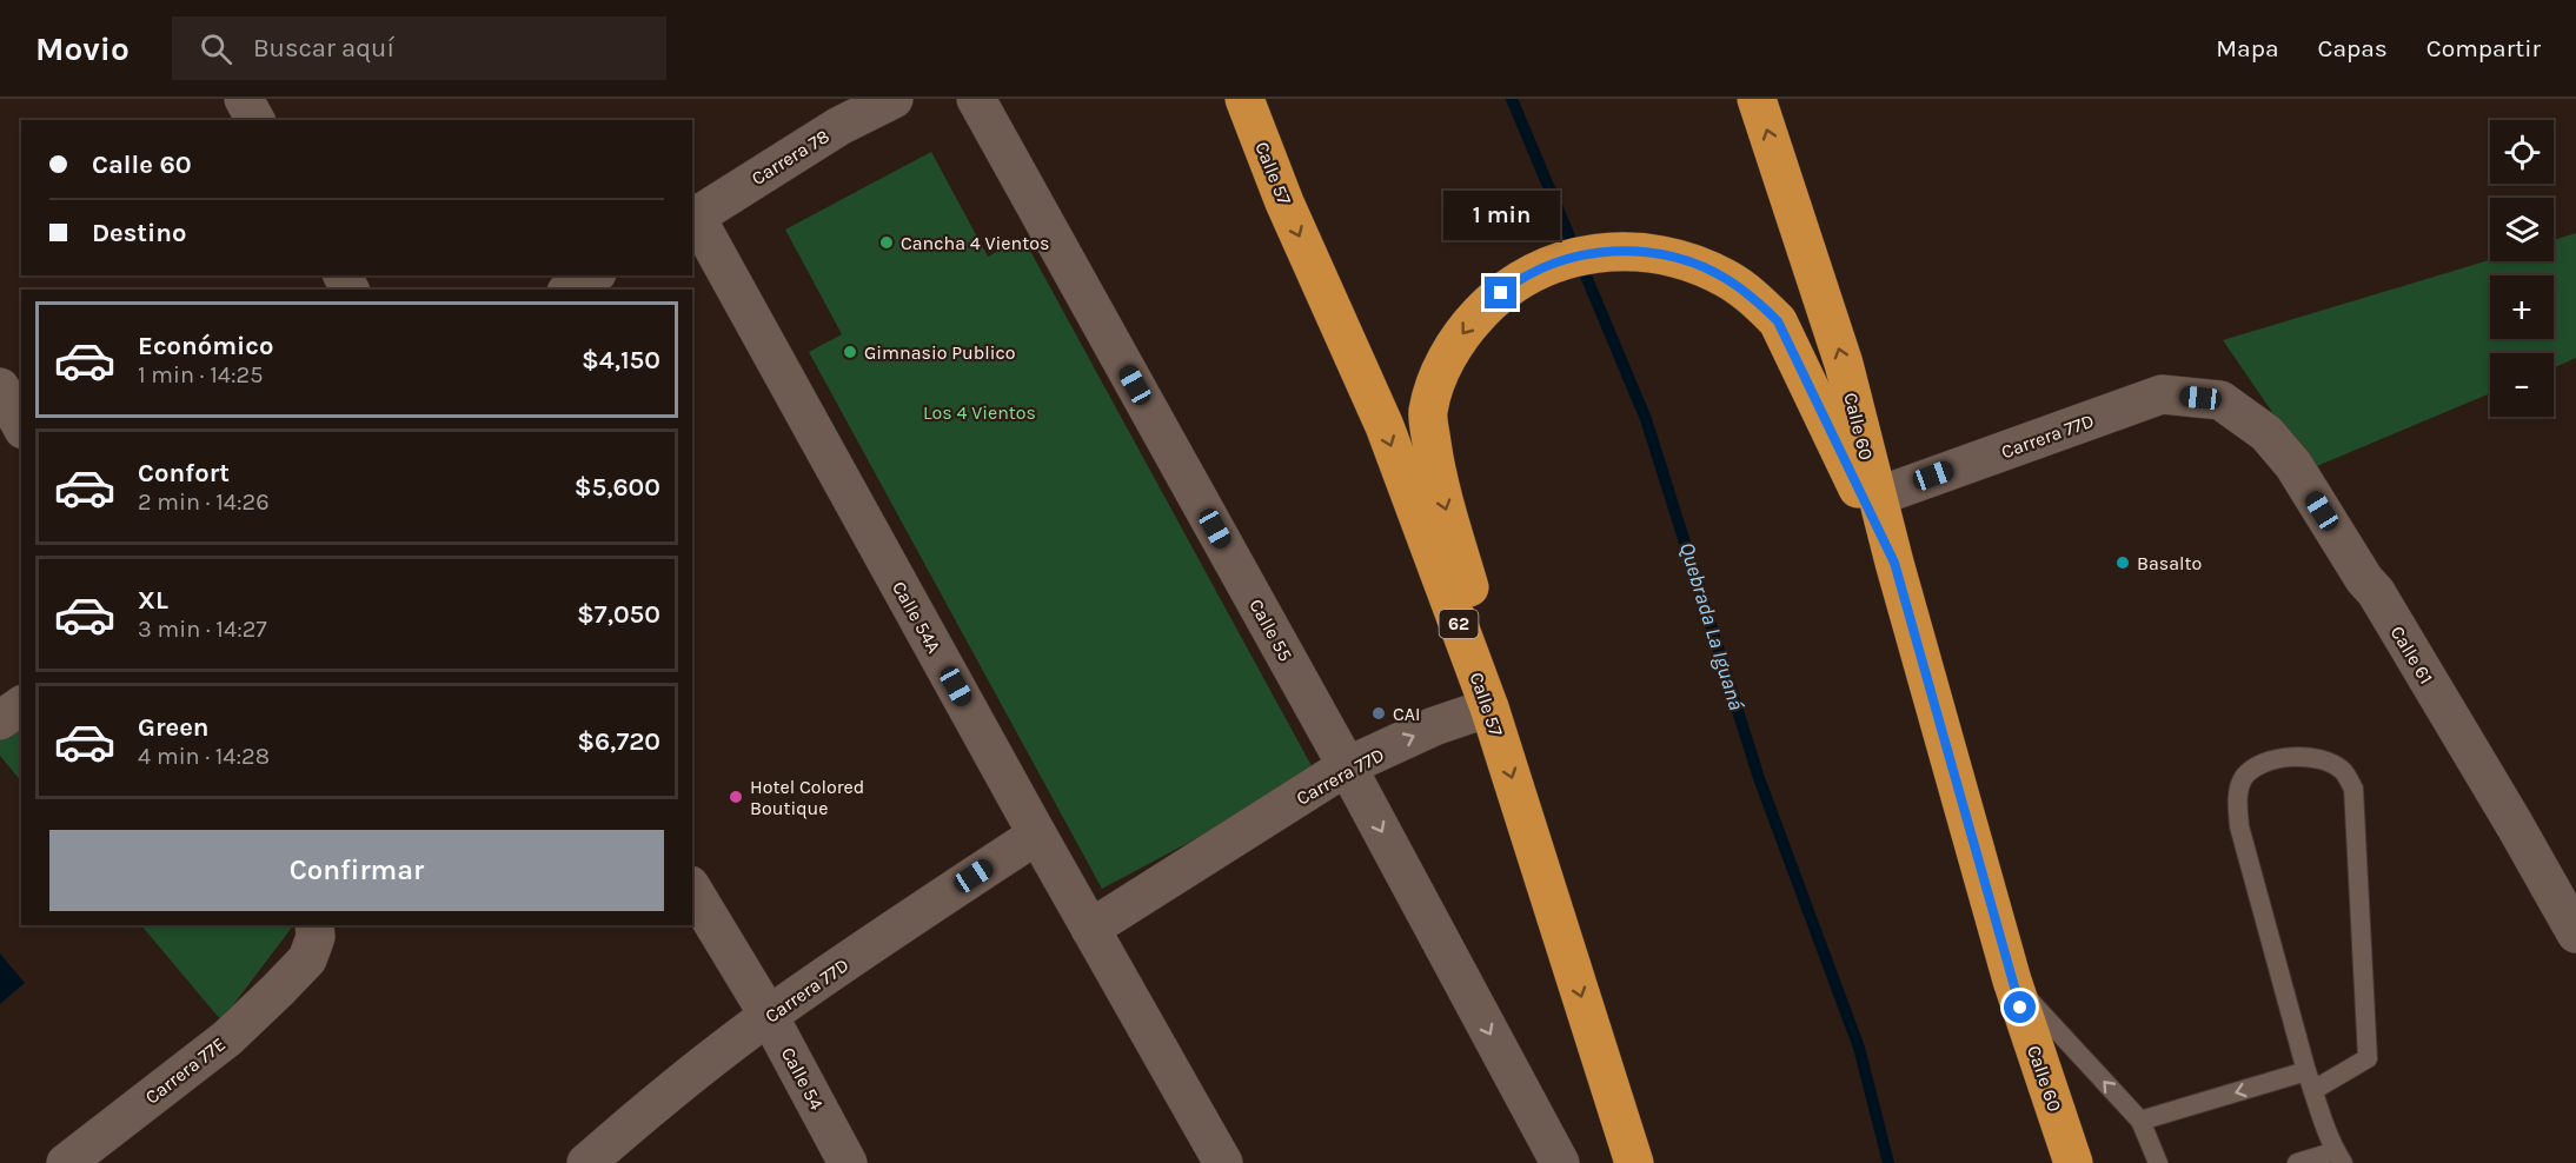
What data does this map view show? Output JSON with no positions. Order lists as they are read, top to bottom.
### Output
{
  "streets": {
    "highway": ["Calle 57", "Calle 60", "62"],
    "street": [
      "Carrera 78",
      "Carrera 77D",
      "Calle 54A",
      "Calle 55",
      "Calle 61",
      "Carrera 77E",
      "Calle 54"
    ]
  },
  "crossings": [
    ["Carrera 78", "Calle 54A"],
    ["Calle 57", "Carrera 77D"],
    ["Calle 60", "Carrera 77D"],
    ["Carrera 77D", "Calle 54A"],
    ["Carrera 77D", "Calle 55"],
    ["Carrera 77D", "Calle 61"],
    ["Carrera 77D", "Calle 54"]
  ],
  "one_way": ["Calle 57", "Calle 60", "Calle 55"],
  "water": ["Quebrada La Iguaná"],
  "parks": ["Los 4 Vientos"],
  "places": [
    "Cancha 4 Vientos",
    "Gimnasio Publico",
    "Basalto",
    "CAI",
    "Hotel Colored Boutique"
  ],
  "page": {
    "header": "Movio",
    "search": "Buscar aquí",
    "nav": ["Mapa", "Capas", "Compartir"],
    "map_buttons": ["+", "−"],
    "banner": ["Calle 60", "Destino"],
    "bubble": "1 min",
    "list": [
      {
        "name": "Económico",
        "note": "1 min · 14:25",
        "value": "$4,150"
      },
      {
        "name": "Confort",
        "note": "2 min · 14:26",
        "value": "$5,600"
      },
      {
        "name": "XL",
        "note": "3 min · 14:27",
        "value": "$7,050"
      },
      {
        "name": "Green",
        "note": "4 min · 14:28",
        "value": "$6,720"
      }
    ],
    "buttons": "Confirmar"
  }
}
